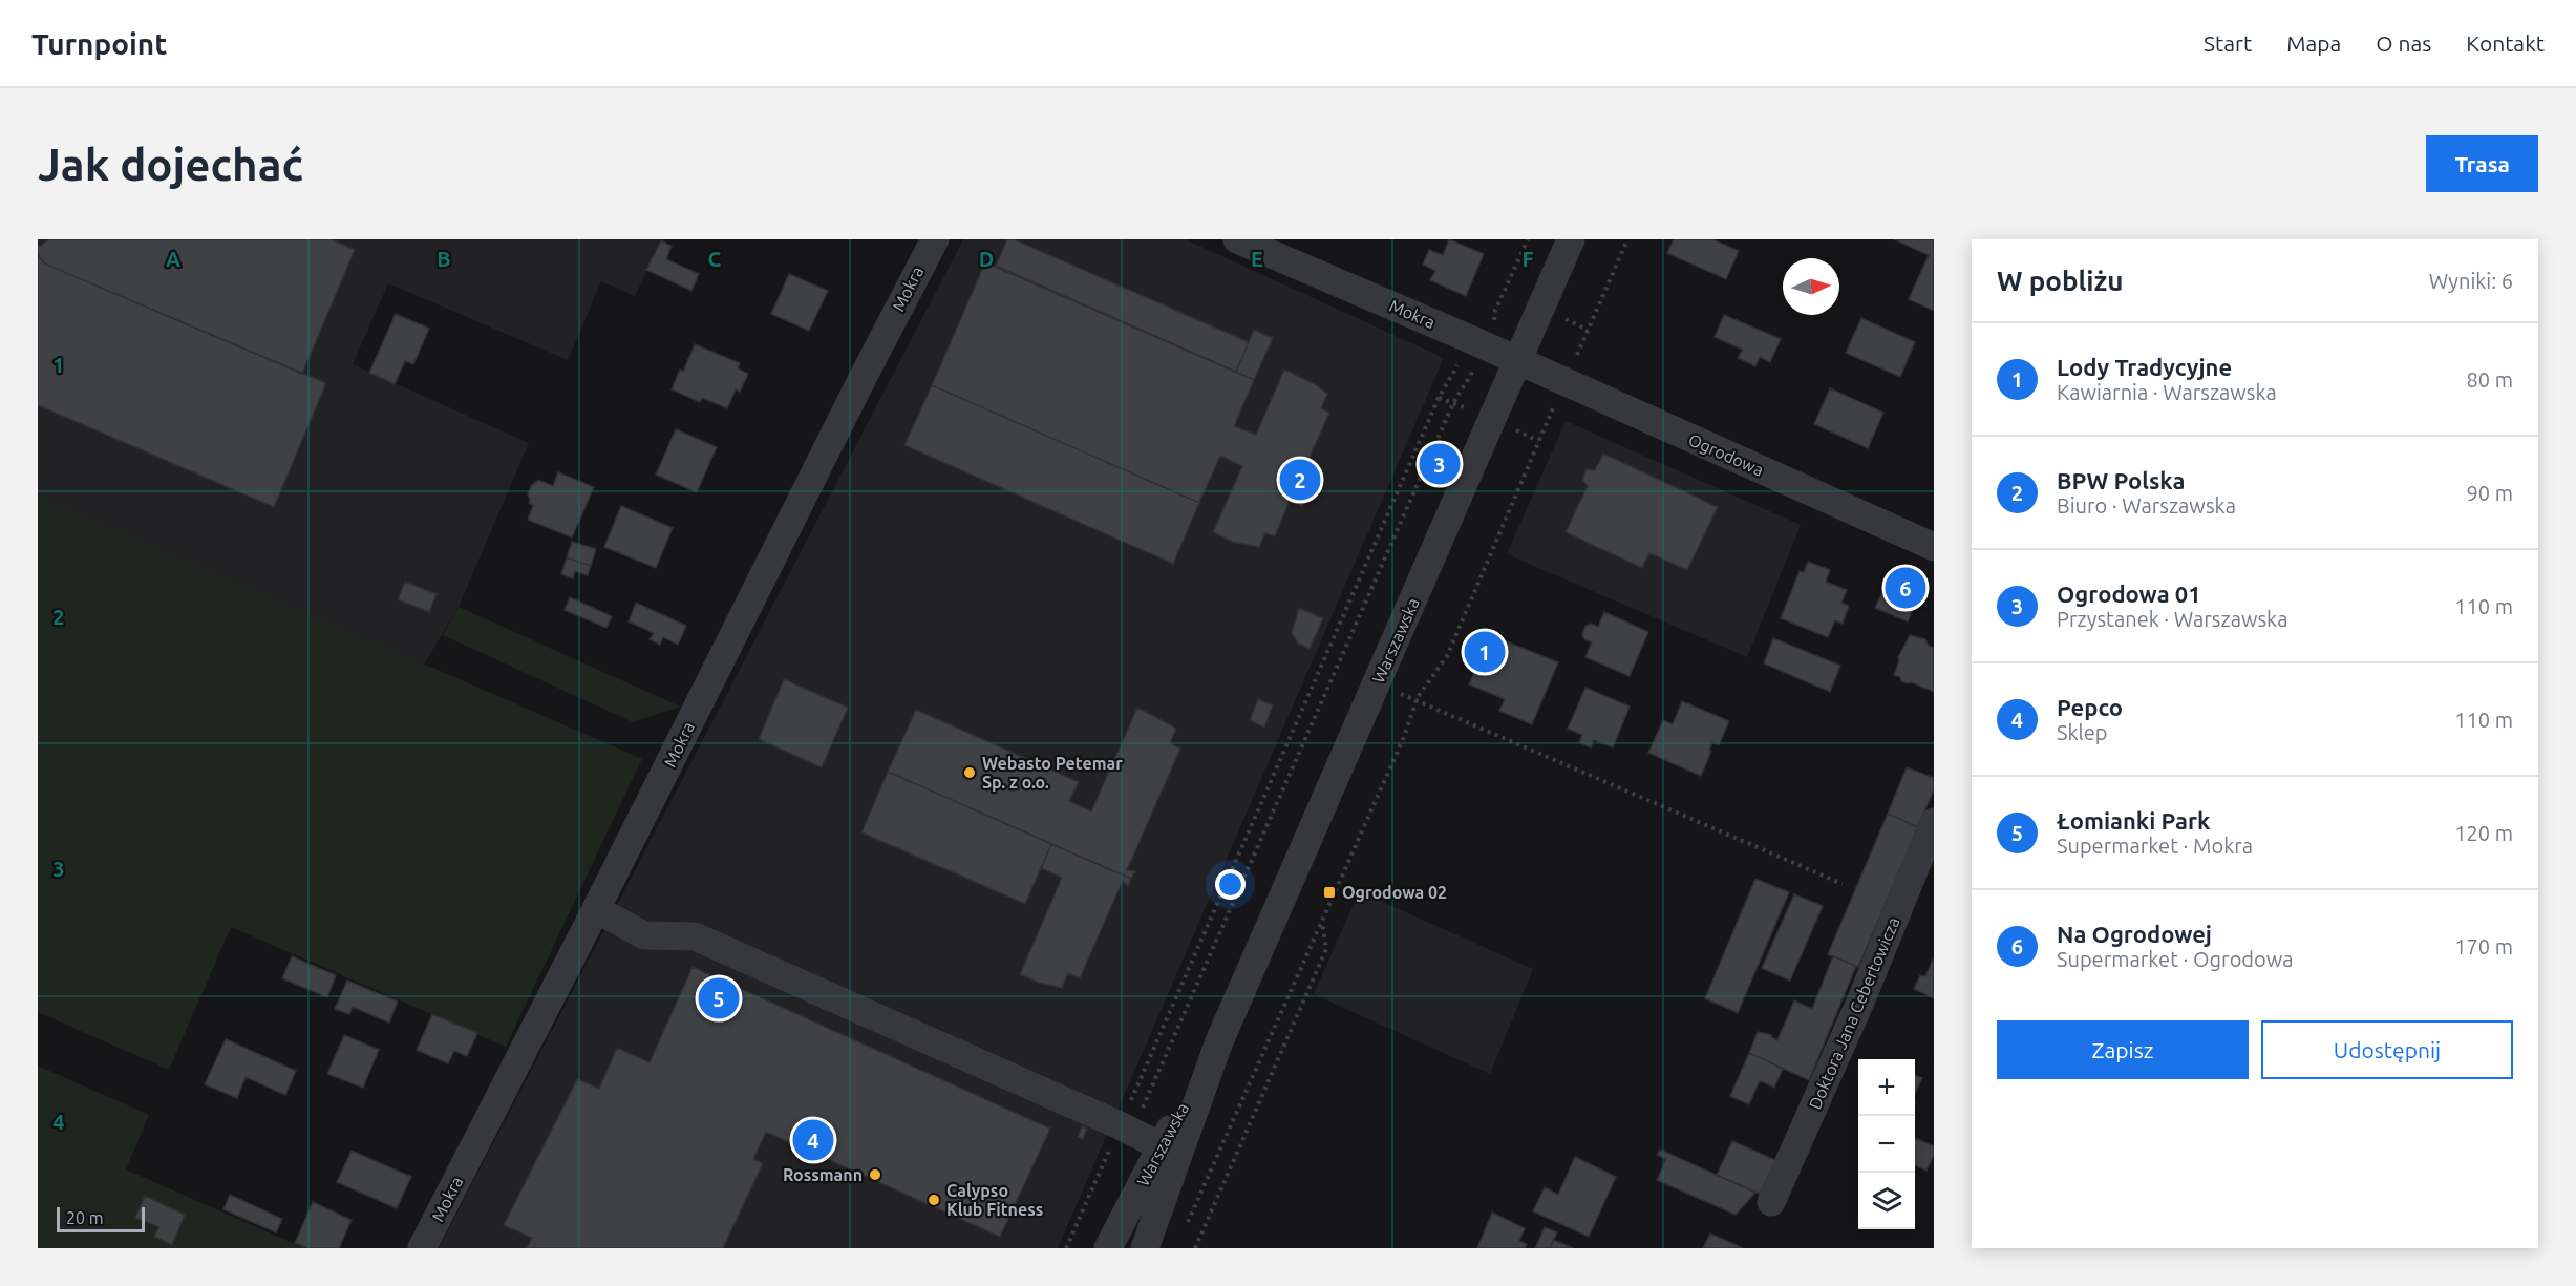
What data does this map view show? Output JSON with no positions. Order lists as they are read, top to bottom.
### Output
{
  "streets": {
    "street": [
      "Mokra",
      "Ogrodowa",
      "Warszawska",
      "Doktora Jana Cebertowicza"
    ]
  },
  "crossings": [
    ["Mokra", "Ogrodowa"],
    ["Mokra", "Warszawska"],
    ["Ogrodowa", "Warszawska"]
  ],
  "places": {
    "other": ["Webasto Petemar Sp. z o.o.", "Rossmann", "Calypso Klub Fitness"],
    "transit": ["Ogrodowa 02"]
  },
  "scale_bar": "20 m",
  "north": "right",
  "page": {
    "header": "Turnpoint",
    "nav": [
      "Start",
      "Mapa",
      "O nas",
      "Kontakt"
    ],
    "buttons": [
      "Trasa",
      ["Zapisz", "Udostępnij"]
    ],
    "title": "Jak dojechać",
    "heading": ["W pobliżu", "Wyniki: 6"],
    "list": [
      {
        "mark": "1",
        "name": "Lody Tradycyjne",
        "note": "Kawiarnia · Warszawska",
        "value": "80 m"
      },
      {
        "mark": "2",
        "name": "BPW Polska",
        "note": "Biuro · Warszawska",
        "value": "90 m"
      },
      {
        "mark": "3",
        "name": "Ogrodowa 01",
        "note": "Przystanek · Warszawska",
        "value": "110 m"
      },
      {
        "mark": "4",
        "name": "Pepco",
        "note": "Sklep",
        "value": "110 m"
      },
      {
        "mark": "5",
        "name": "Łomianki Park",
        "note": "Supermarket · Mokra",
        "value": "120 m"
      },
      {
        "mark": "6",
        "name": "Na Ogrodowej",
        "note": "Supermarket · Ogrodowa",
        "value": "170 m"
      }
    ],
    "pins": [
      "3",
      "2",
      "6",
      "1",
      "5",
      "4"
    ],
    "map_buttons": ["+", "−"],
    "scale": "20 m"
  },
  "grid": {
    "columns": [
      "A",
      "B",
      "C",
      "D",
      "E",
      "F"
    ],
    "rows": [
      "1",
      "2",
      "3",
      "4"
    ]
  }
}
